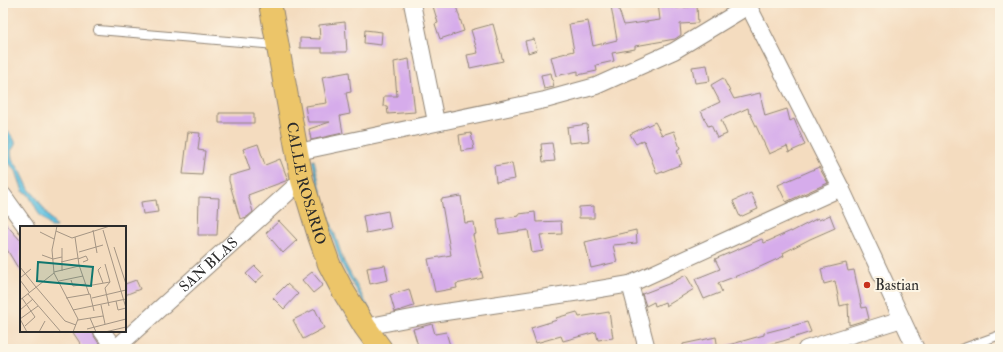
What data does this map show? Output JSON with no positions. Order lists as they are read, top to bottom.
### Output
{
  "streets": {
    "main road": ["CALLE ROSARIO"],
    "street": ["SAN BLAS"]
  },
  "crossings": [
    ["CALLE ROSARIO", "SAN BLAS"]
  ],
  "places": ["Bastian"]
}
